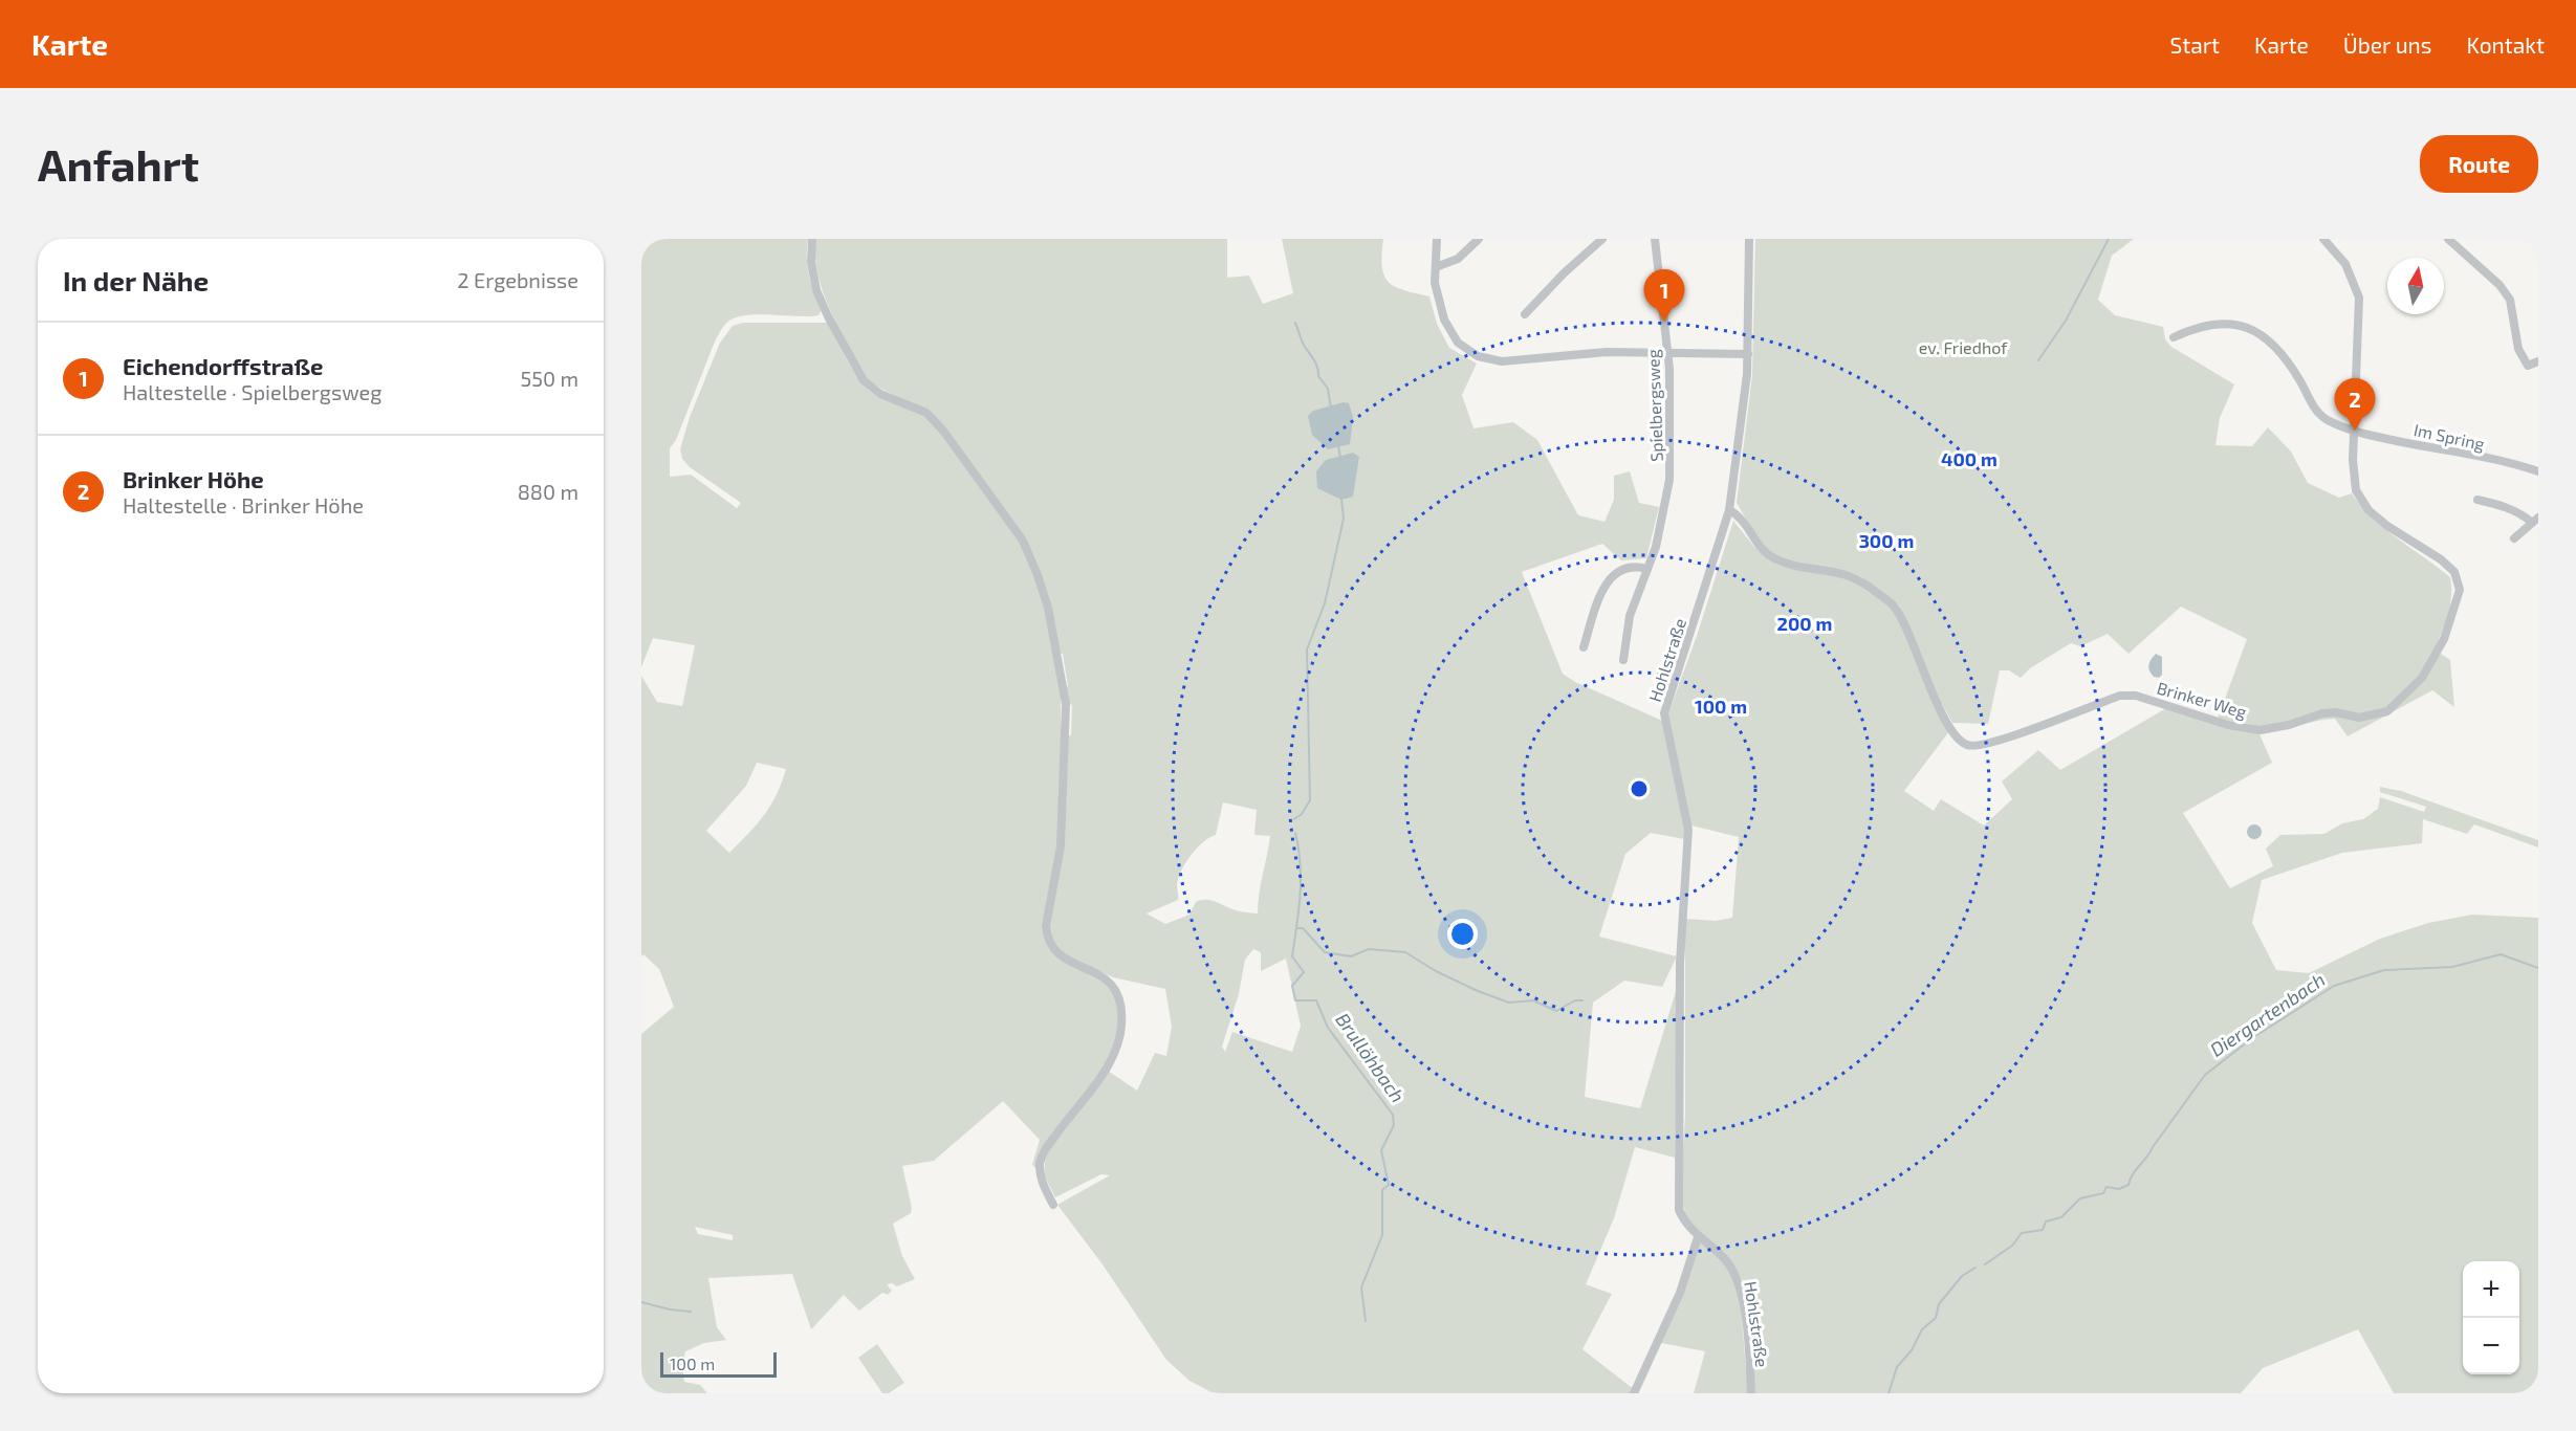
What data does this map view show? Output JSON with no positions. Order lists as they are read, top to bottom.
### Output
{
  "streets": {
    "street": [
      "Spielbergsweg",
      "Im Spring",
      "Hohlstraße",
      "Brinker Weg"
    ]
  },
  "crossings": [
    ["Im Spring", "Brinker Weg"],
    ["Hohlstraße", "Brinker Weg"]
  ],
  "water": ["Diergartenbach", "Brullöhbach"],
  "parks": ["ev. Friedhof"],
  "scale_bar": "100 m",
  "north": "top",
  "page": {
    "header": "Karte",
    "nav": [
      "Start",
      "Karte",
      "Über uns",
      "Kontakt"
    ],
    "buttons": "Route",
    "title": "Anfahrt",
    "heading": ["In der Nähe", "2 Ergebnisse"],
    "pins": ["1", "2"],
    "list": [
      {
        "mark": "1",
        "name": "Eichendorffstraße",
        "note": "Haltestelle · Spielbergsweg",
        "value": "550 m"
      },
      {
        "mark": "2",
        "name": "Brinker Höhe",
        "note": "Haltestelle · Brinker Höhe",
        "value": "880 m"
      }
    ],
    "map_buttons": ["+", "−"],
    "scale": "100 m"
  },
  "rings": [
    "400 m",
    "300 m",
    "200 m",
    "100 m"
  ]
}
